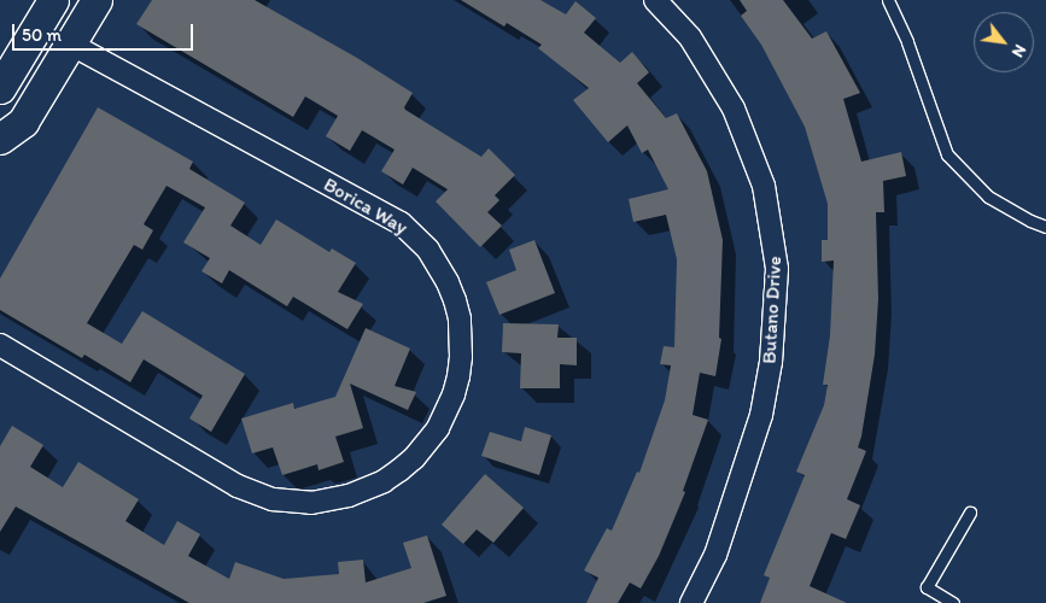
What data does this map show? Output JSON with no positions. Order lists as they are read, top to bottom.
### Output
{
  "streets": {
    "street": ["Borica Way", "Butano Drive"]
  },
  "scale_bar": "50 m",
  "north": "bottom right"
}
